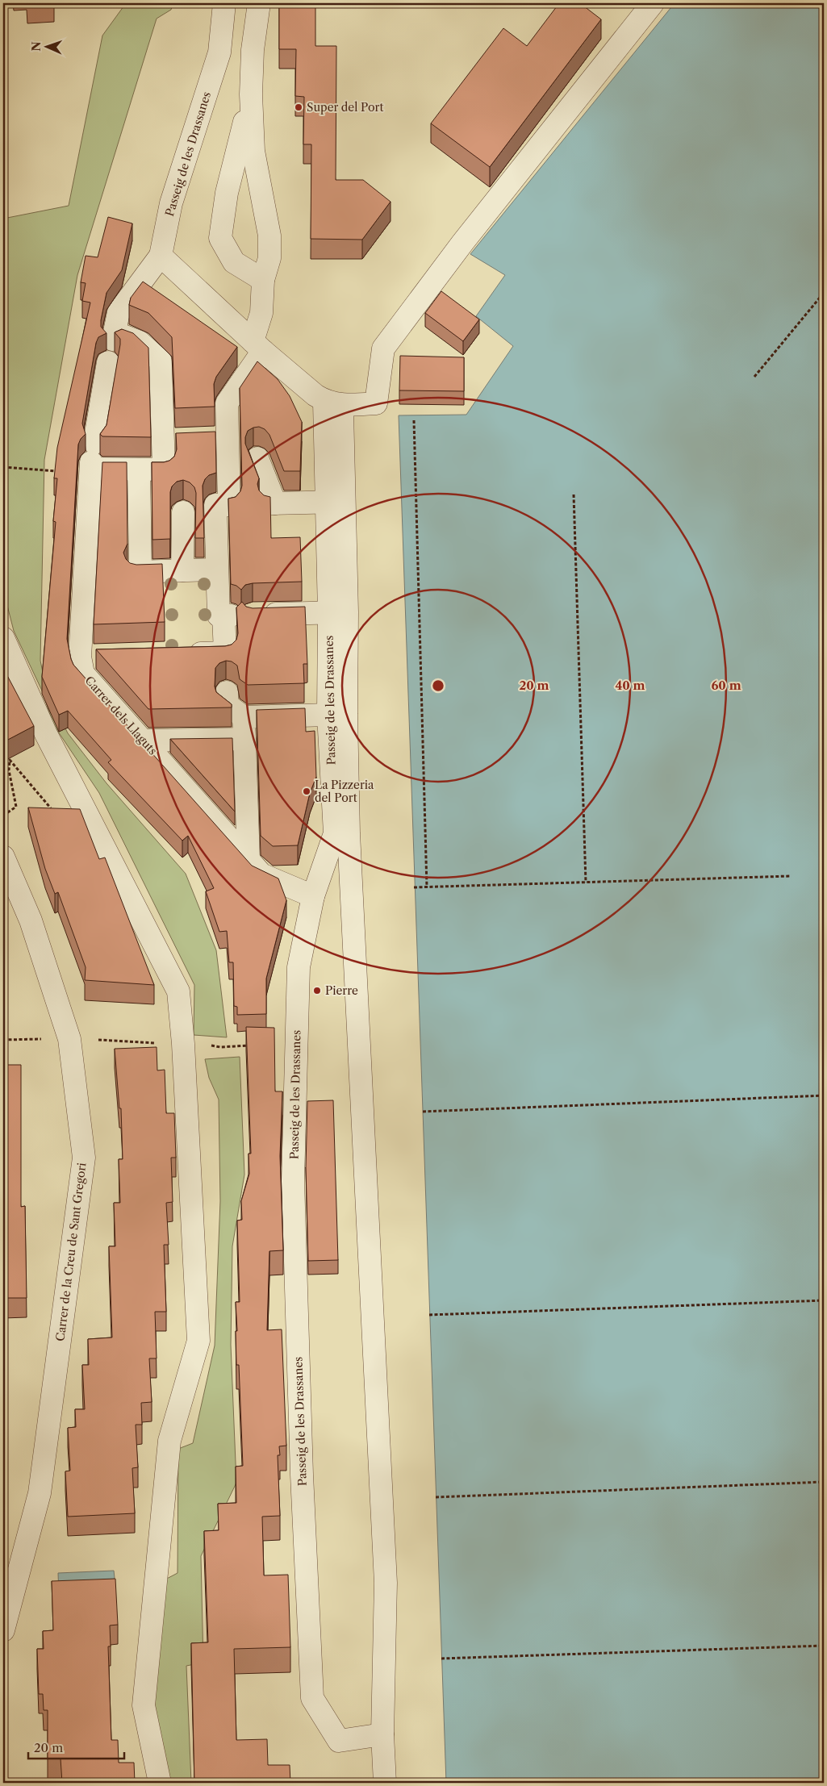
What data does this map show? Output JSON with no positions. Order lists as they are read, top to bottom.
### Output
{
  "streets": {
    "street": ["Passeig de les Drassanes", "Carrer dels Llaguts", "Carrer de la Creu de Sant Gregori"]
  },
  "crossings": [
    ["Passeig de les Drassanes", "Carrer dels Llaguts"]
  ],
  "places": ["Super del Port", "La Pizzeria del Port", "Pierre"],
  "scale_bar": "20 m",
  "north": "left",
  "rings": ["20 m", "40 m", "60 m"]
}
